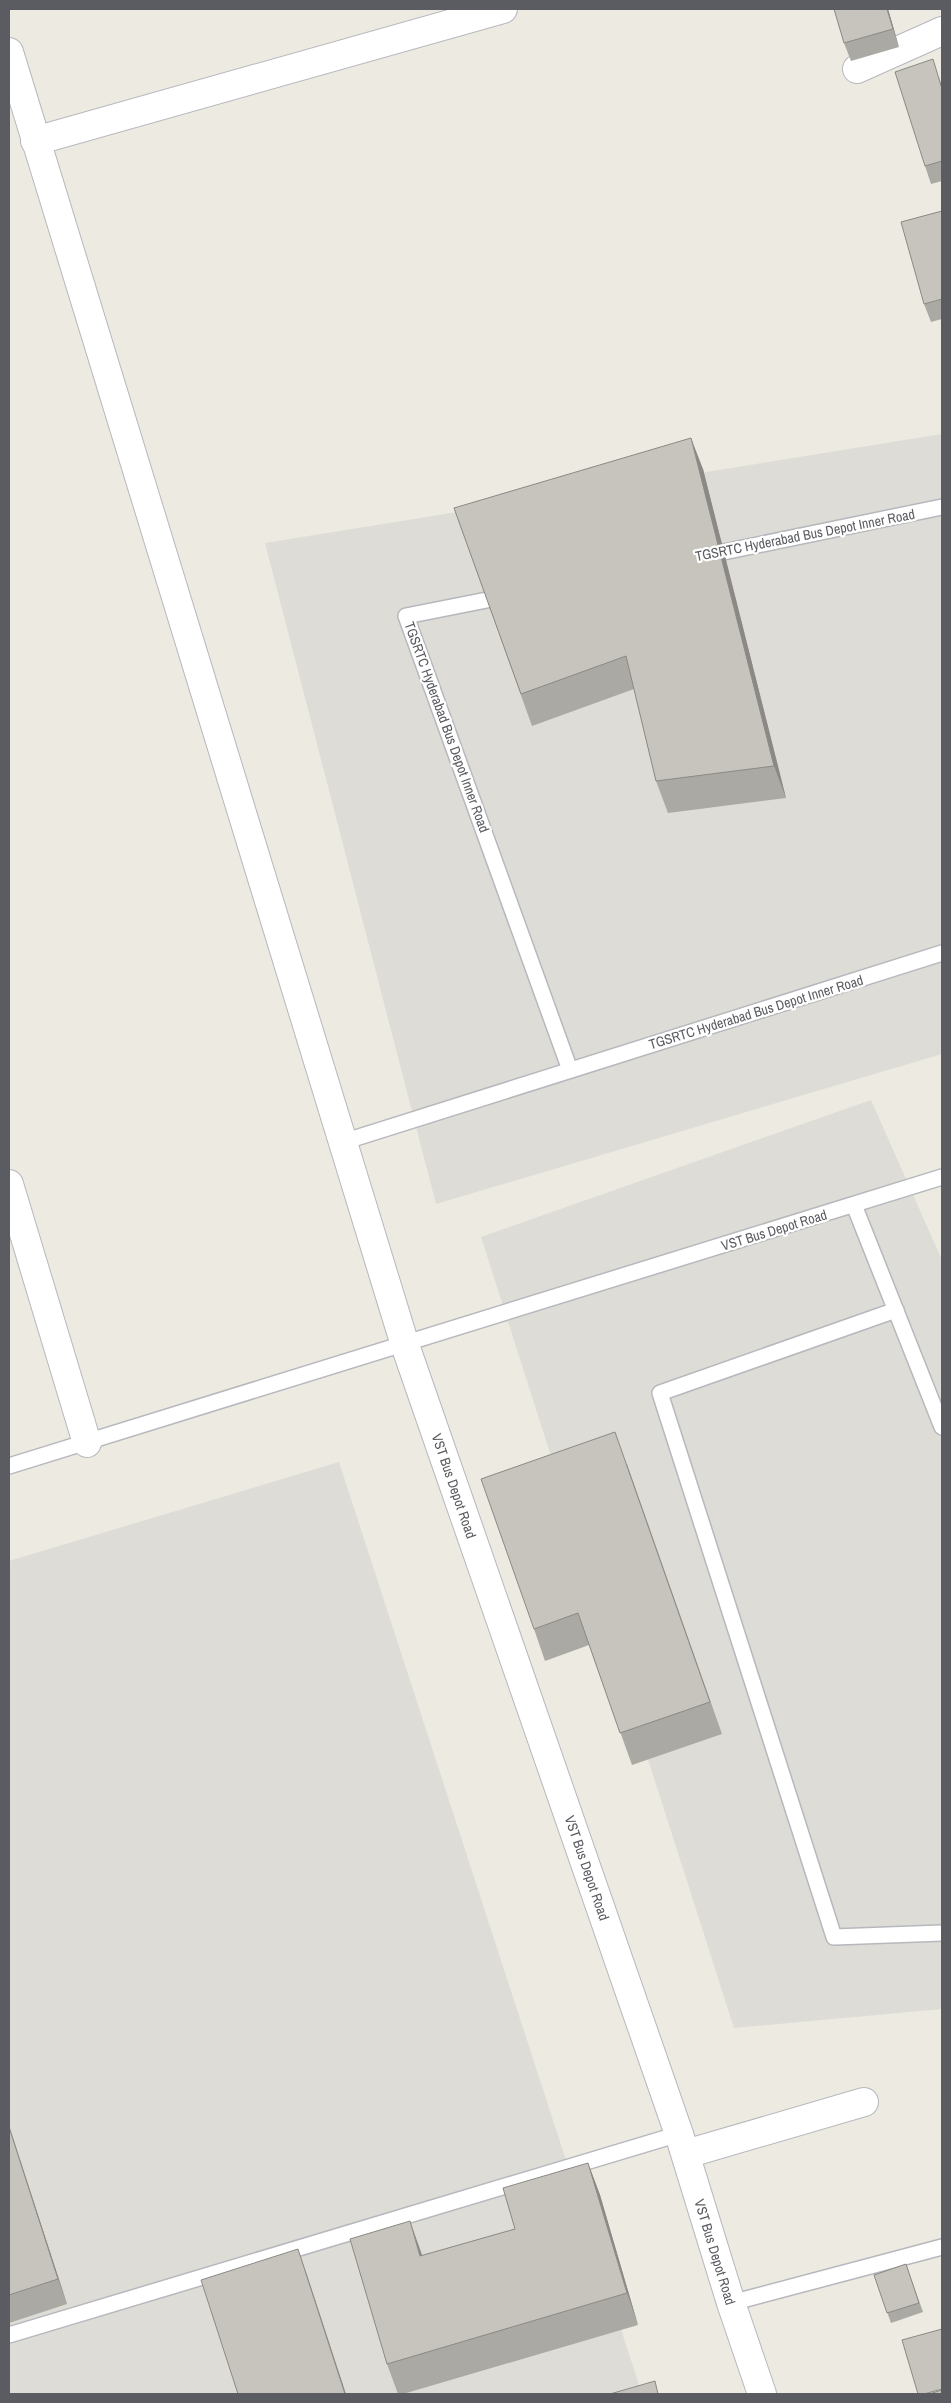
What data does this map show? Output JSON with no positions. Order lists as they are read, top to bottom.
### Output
{
  "streets": {
    "street": ["VST Bus Depot Road"],
    "lane": ["TGSRTC Hyderabad Bus Depot Inner Road"]
  }
}
